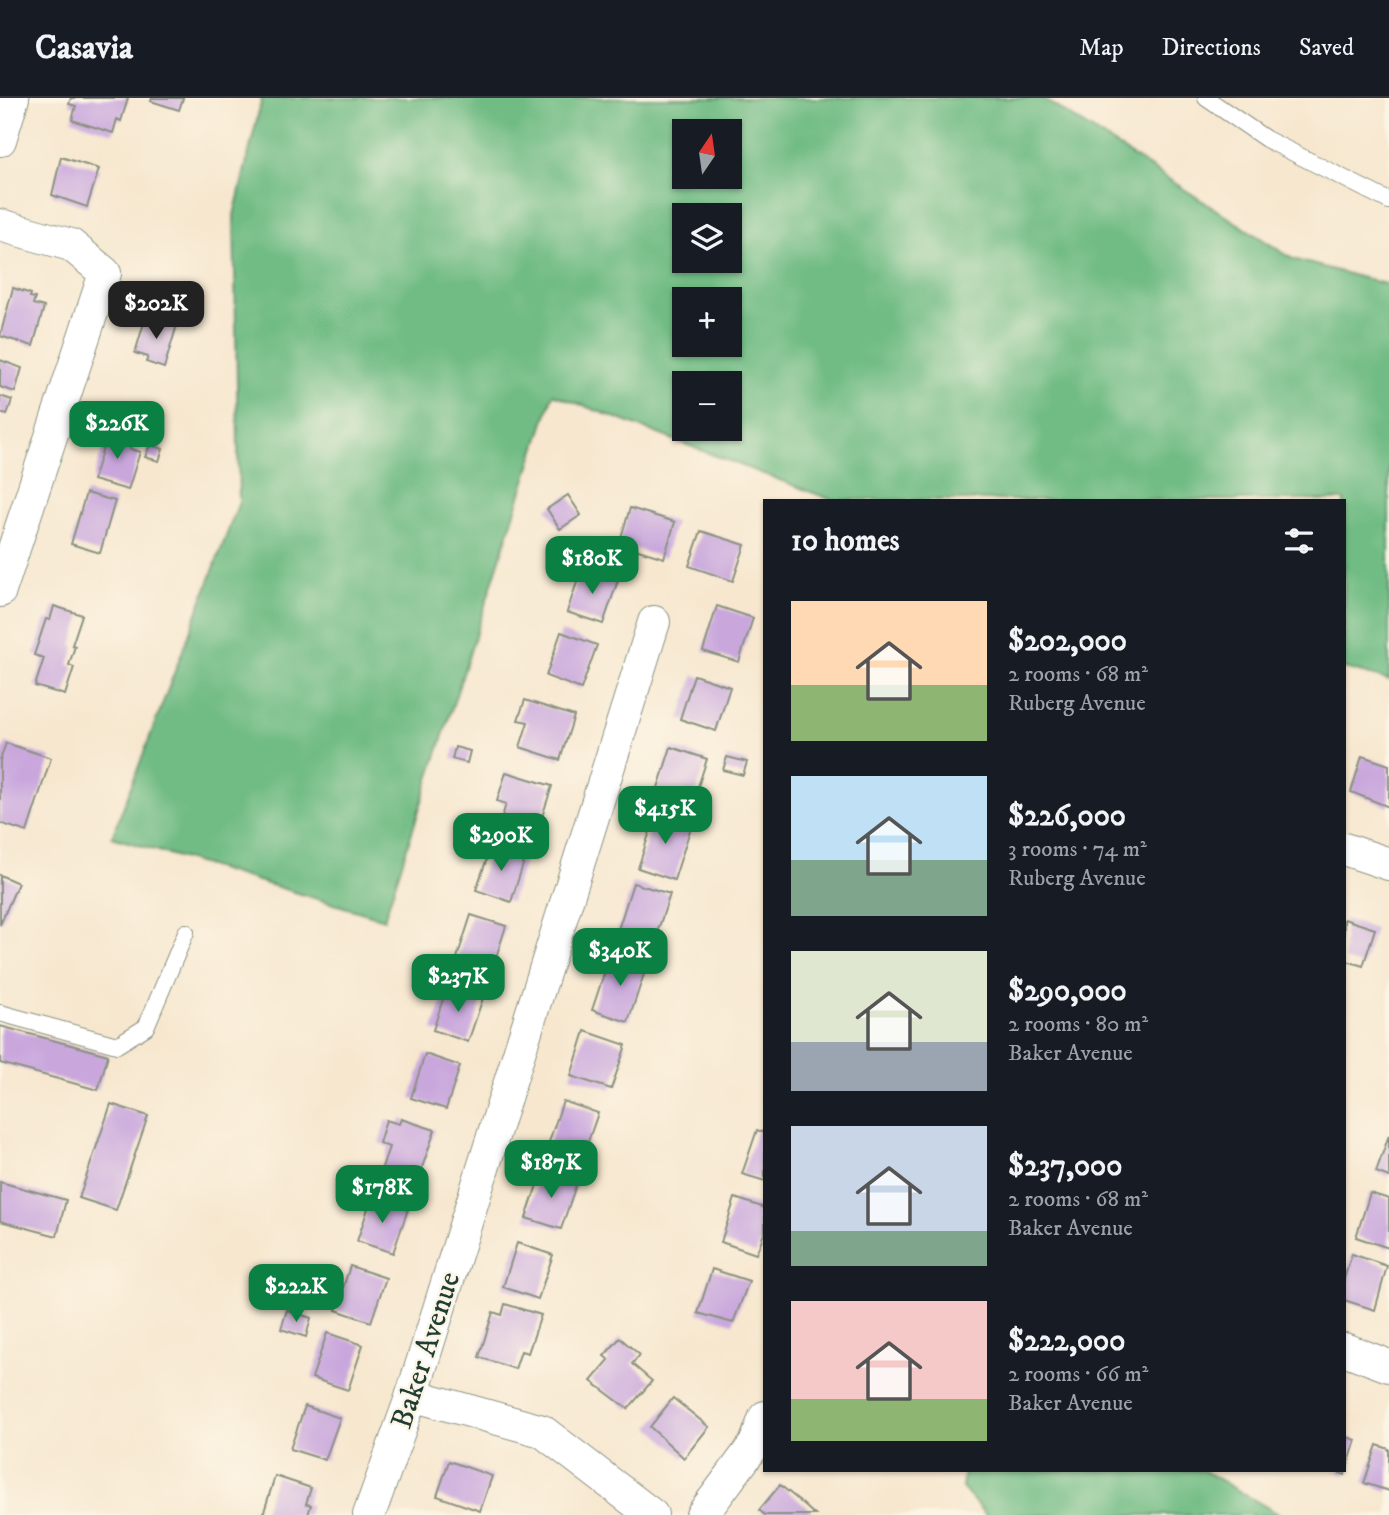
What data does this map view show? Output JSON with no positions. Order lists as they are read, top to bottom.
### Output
{
  "streets": {
    "street": ["Baker Avenue"]
  },
  "north": "top",
  "page": {
    "header": "Casavia",
    "nav": ["Map", "Directions", "Saved"],
    "map_buttons": ["+", "−"],
    "price": [
      "$202K",
      "$226K",
      "$180K",
      "$415K",
      "$290K",
      "$340K",
      "$237K",
      "$187K",
      "$178K",
      "$222K"
    ],
    "heading": "10 homes",
    "list": [
      {
        "name": "$202,000",
        "note": "2 rooms · 68 m² · Ruberg Avenue"
      },
      {
        "name": "$226,000",
        "note": "3 rooms · 74 m² · Ruberg Avenue"
      },
      {
        "name": "$290,000",
        "note": "2 rooms · 80 m² · Baker Avenue"
      },
      {
        "name": "$237,000",
        "note": "2 rooms · 68 m² · Baker Avenue"
      },
      {
        "name": "$222,000",
        "note": "2 rooms · 66 m² · Baker Avenue"
      }
    ]
  }
}
